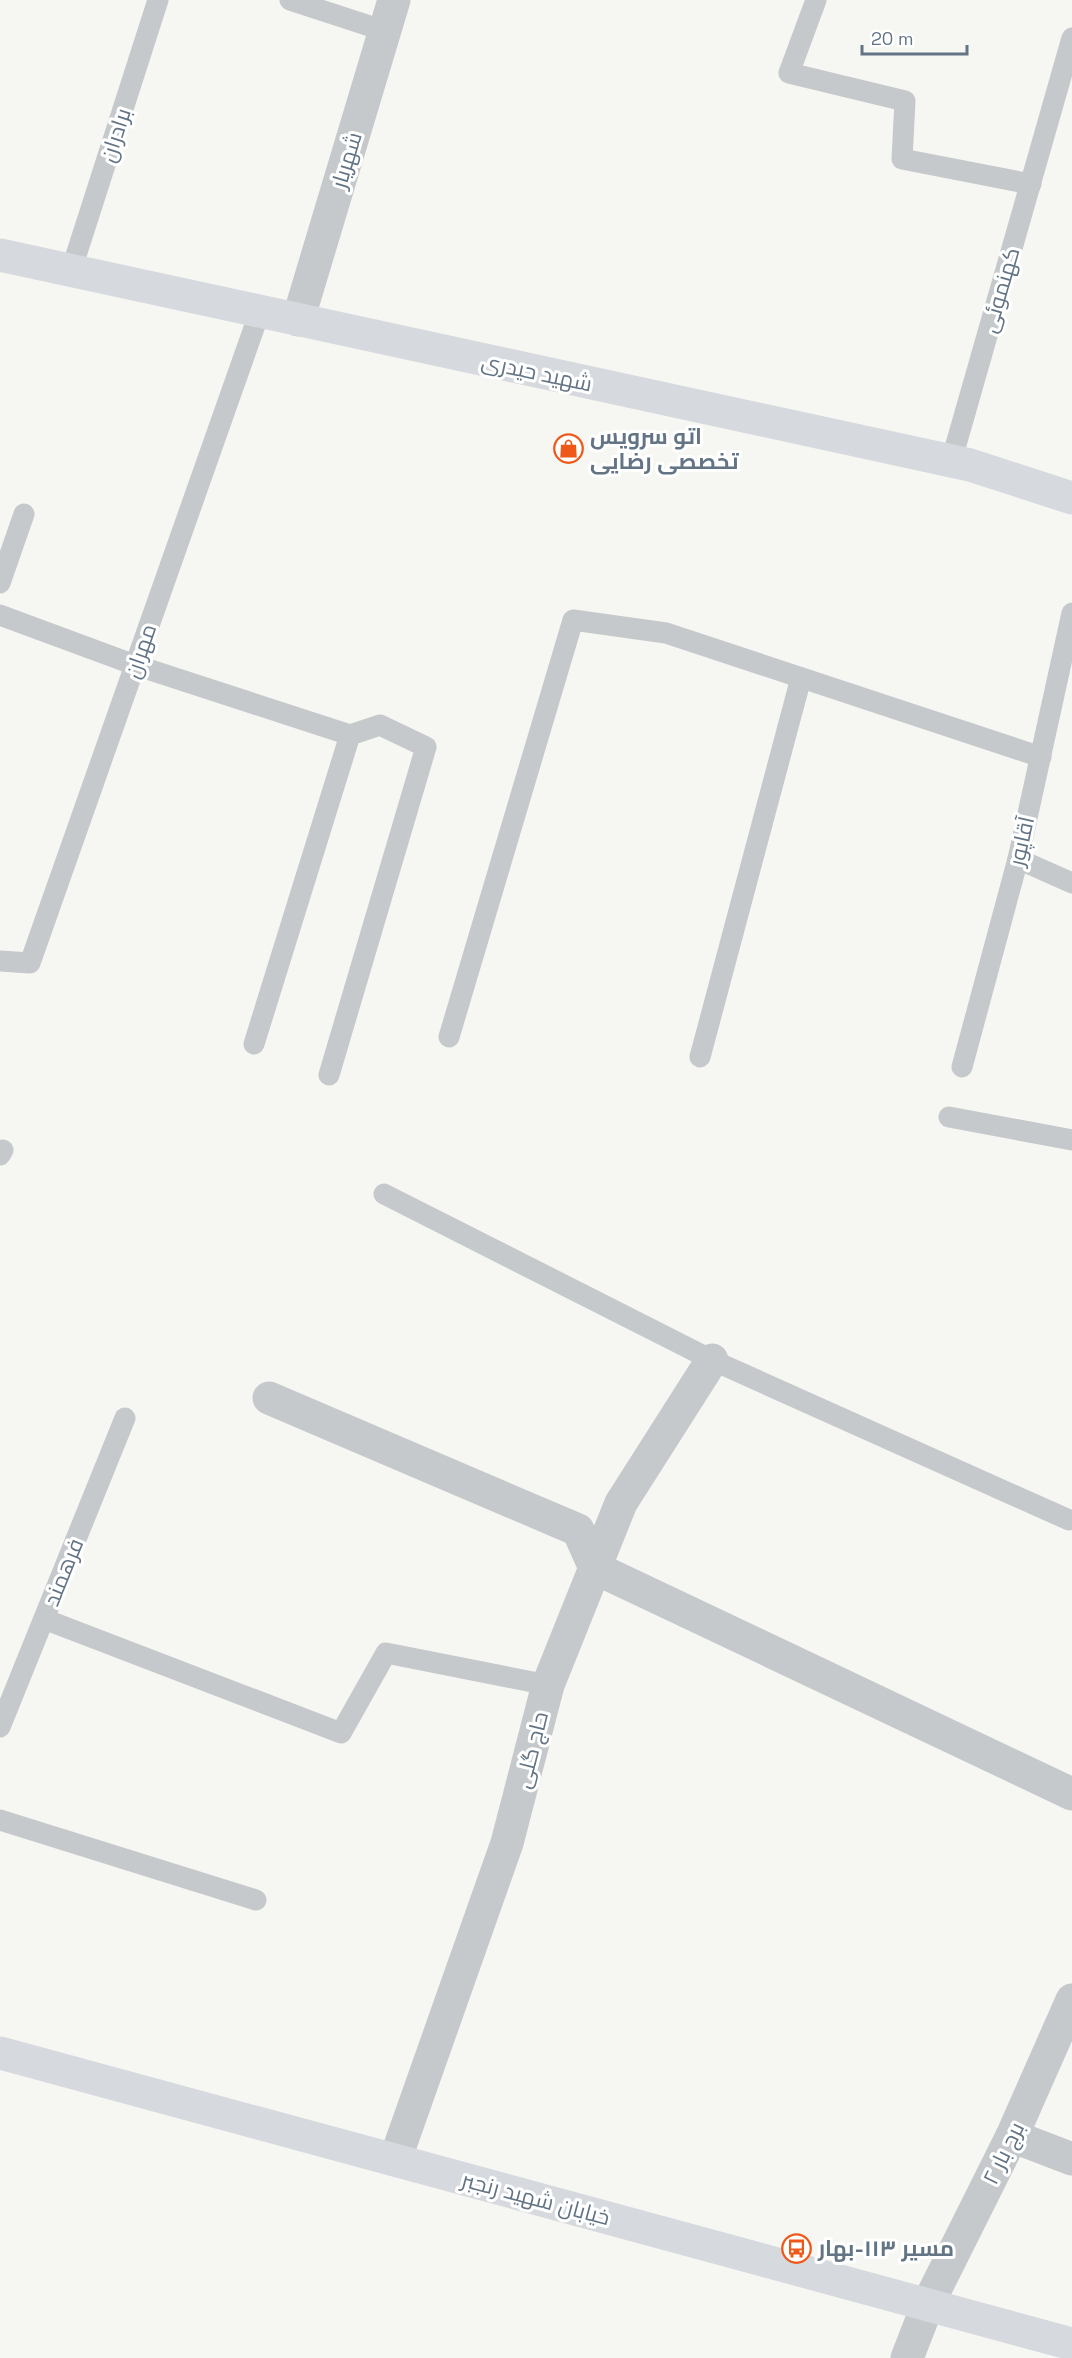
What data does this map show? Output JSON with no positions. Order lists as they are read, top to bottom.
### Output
{
  "streets": {
    "main road": ["شهید حیدری", "خیابان شهید رنجبر"],
    "street": ["شهریار", "حاج گلی", "برج بار ۲"],
    "lane": [
      "برادران",
      "کهنموئی",
      "مهران",
      "آقاپور",
      "فرهمند"
    ]
  },
  "crossings": [
    ["برادران", "شهید حیدری"],
    ["شهریار", "شهید حیدری"],
    ["کهنموئی", "شهید حیدری"],
    ["شهید حیدری", "مهران"],
    ["حاج گلی", "خیابان شهید رنجبر"],
    ["برج بار ۲", "خیابان شهید رنجبر"]
  ],
  "places": {
    "shop": ["اتو سرویس تخصصی رضایی"],
    "bus stop": ["مسیر ۱۱۳-بهار"]
  },
  "scale_bar": "20 m"
}
